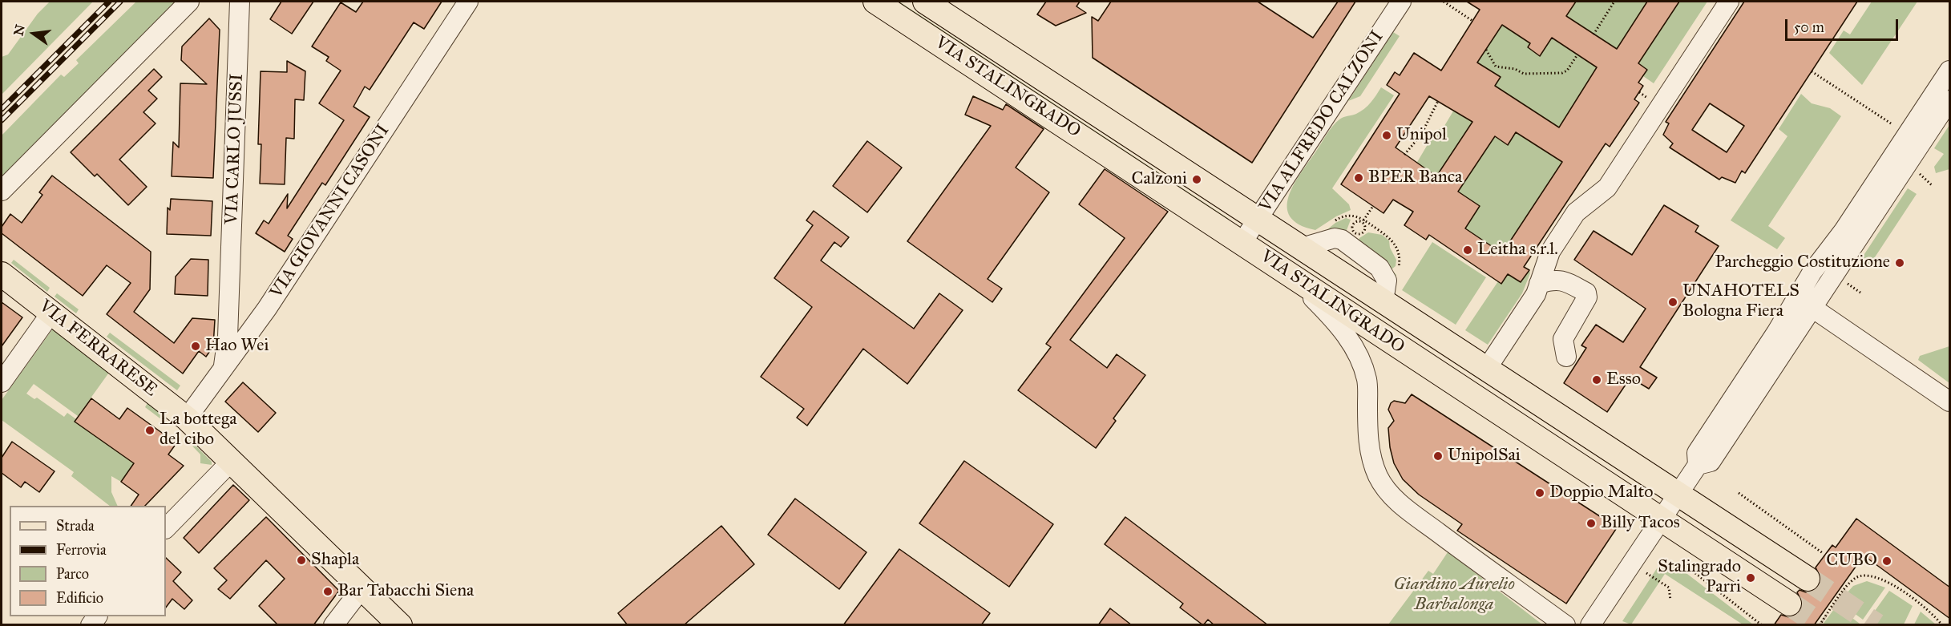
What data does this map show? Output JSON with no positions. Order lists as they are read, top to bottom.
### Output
{
  "streets": {
    "main road": ["VIA STALINGRADO", "VIA FERRARESE"],
    "street": ["VIA ALFREDO CALZONI", "VIA CARLO JUSSI", "VIA GIOVANNI CASONI"]
  },
  "crossings": [
    ["VIA STALINGRADO", "VIA ALFREDO CALZONI"],
    ["VIA CARLO JUSSI", "VIA GIOVANNI CASONI"],
    ["VIA GIOVANNI CASONI", "VIA FERRARESE"]
  ],
  "parks": ["Giardino Aurelio Barbalonga"],
  "places": [
    "Unipol",
    "BPER Banca",
    "Calzoni",
    "Leitha s.r.l.",
    "Parcheggio Costituzione",
    "UNAHOTELS Bologna Fiera",
    "Hao Wei",
    "Esso",
    "La bottega del cibo",
    "UnipolSai",
    "Doppio Malto",
    "Billy Tacos",
    "Shapla",
    "CUBO",
    "Stalingrado Parri",
    "Bar Tabacchi Siena"
  ],
  "legend": [
    "Strada",
    "Ferrovia",
    "Parco",
    "Edificio"
  ],
  "scale_bar": "50 m",
  "north": "left"
}
